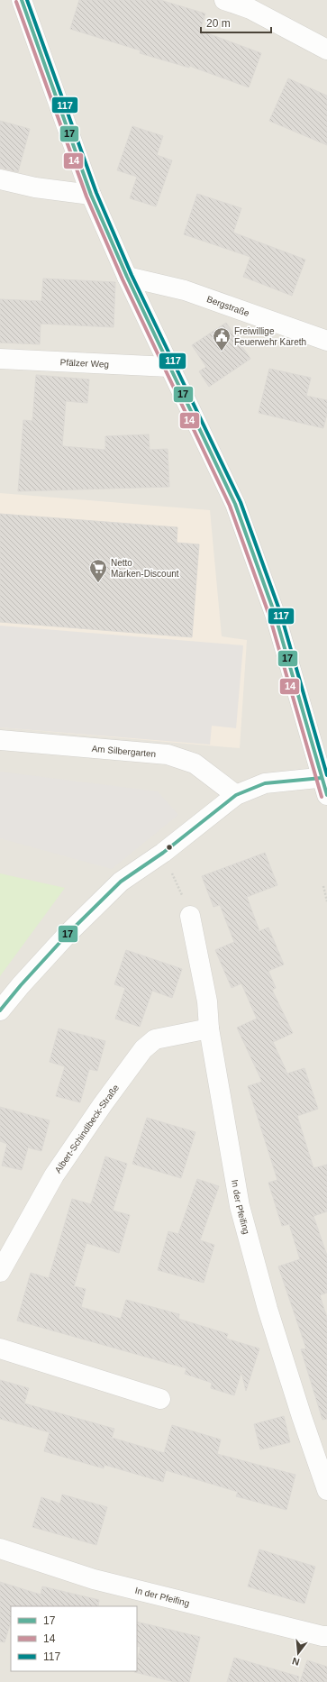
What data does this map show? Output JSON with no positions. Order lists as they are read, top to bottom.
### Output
{
  "streets": {
    "street": [
      "Bergstraße",
      "Pfälzer Weg",
      "Am Silbergarten",
      "Albert-Schindlbeck-Straße",
      "In der Pfeifing"
    ]
  },
  "crossings": [
    ["Albert-Schindlbeck-Straße", "In der Pfeifing"]
  ],
  "places": {
    "public building": ["Freiwillige Feuerwehr Kareth"],
    "supermarket": ["Netto Marken-Discount"]
  },
  "lines": ["transit line 17", "transit line 117", "transit line 14"],
  "legend": ["17", "14", "117"],
  "scale_bar": "20 m",
  "north": "bottom"
}
